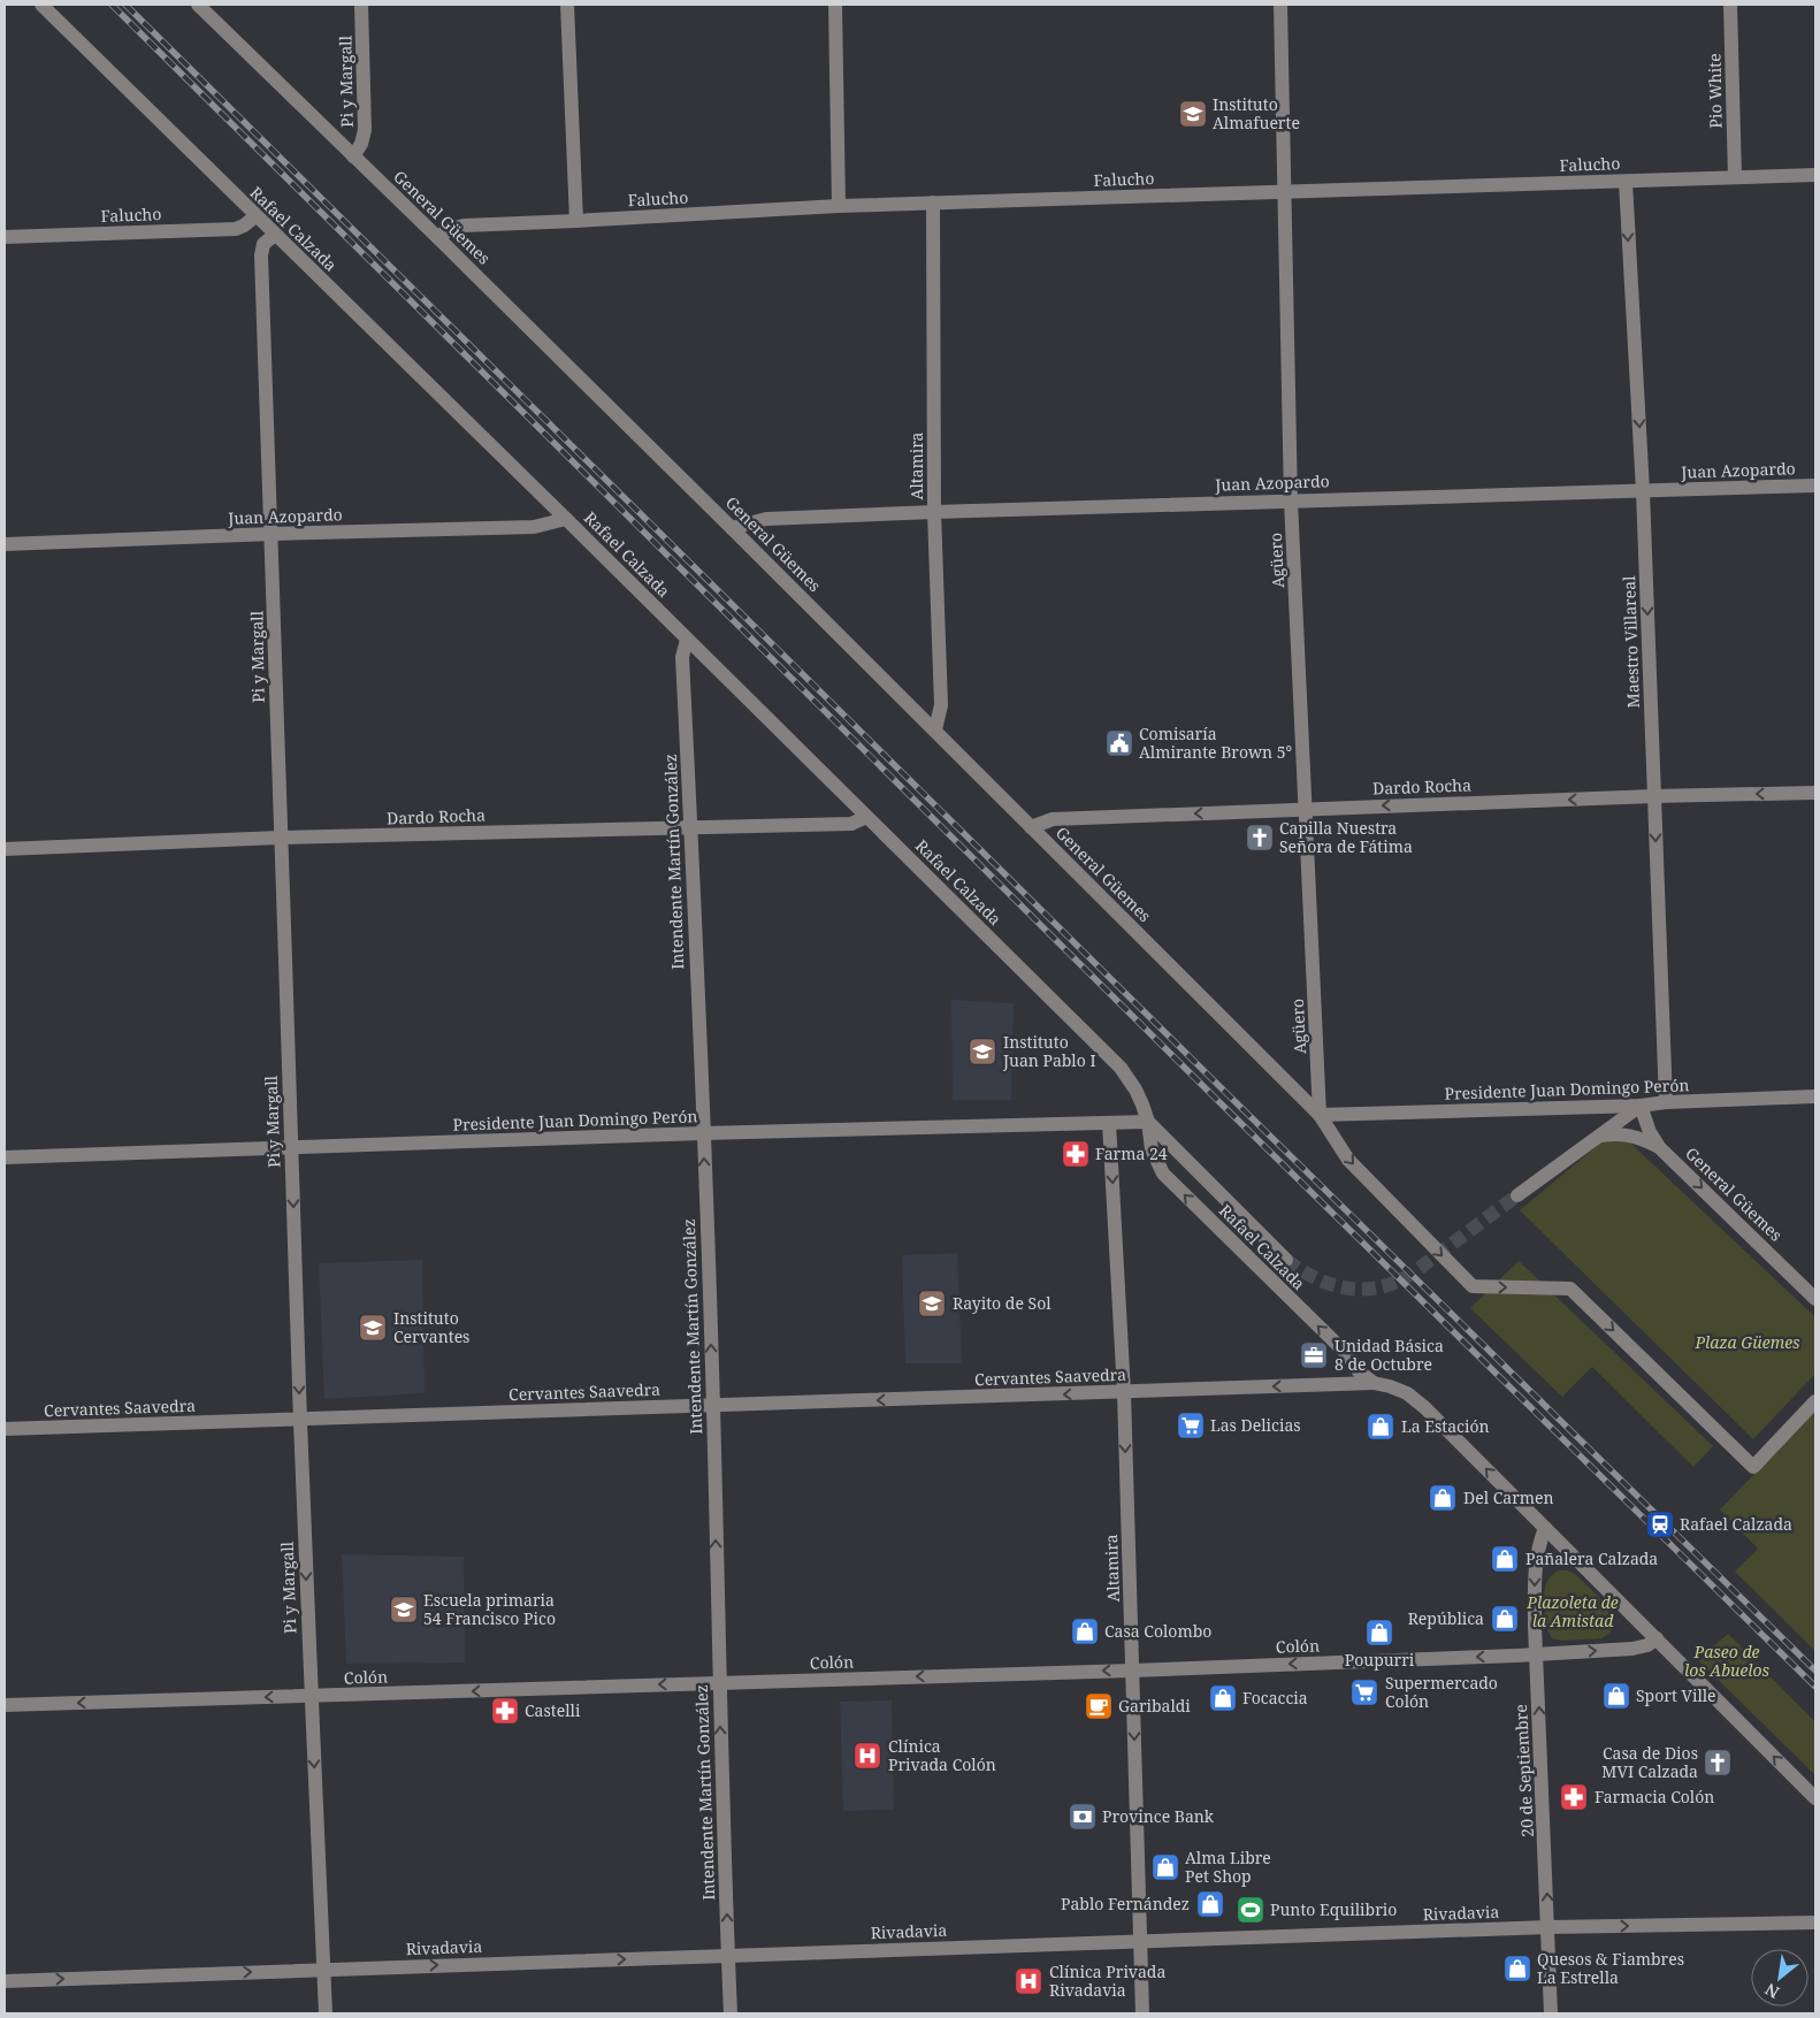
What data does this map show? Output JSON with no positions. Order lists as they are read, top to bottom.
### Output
{
  "streets": {
    "street": [
      "Pi y Margall",
      "Pio White",
      "Falucho",
      "General Güemes",
      "Rafael Calzada",
      "Altamira",
      "Juan Azopardo",
      "Agüero",
      "Maestro Villareal",
      "Dardo Rocha",
      "Intendente Martín González",
      "Presidente Juan Domingo Perón",
      "Cervantes Saavedra",
      "Colón",
      "20 de Septiembre",
      "Rivadavia"
    ]
  },
  "crossings": [
    ["Pi y Margall", "General Güemes"],
    ["Pi y Margall", "Rafael Calzada"],
    ["Pi y Margall", "Juan Azopardo"],
    ["Pi y Margall", "Dardo Rocha"],
    ["Pi y Margall", "Presidente Juan Domingo Perón"],
    ["Pi y Margall", "Cervantes Saavedra"],
    ["Pi y Margall", "Colón"],
    ["Pi y Margall", "Rivadavia"],
    ["Pio White", "Falucho"],
    ["Falucho", "General Güemes"],
    ["Falucho", "Rafael Calzada"],
    ["Falucho", "Altamira"],
    ["Falucho", "Agüero"],
    ["Falucho", "Maestro Villareal"],
    ["General Güemes", "Altamira"],
    ["General Güemes", "Juan Azopardo"],
    ["General Güemes", "Agüero"],
    ["General Güemes", "Dardo Rocha"],
    ["General Güemes", "Presidente Juan Domingo Perón"],
    ["Rafael Calzada", "Juan Azopardo"],
    ["Rafael Calzada", "Dardo Rocha"],
    ["Rafael Calzada", "Intendente Martín González"],
    ["Rafael Calzada", "Presidente Juan Domingo Perón"],
    ["Rafael Calzada", "Cervantes Saavedra"],
    ["Rafael Calzada", "Colón"],
    ["Rafael Calzada", "20 de Septiembre"],
    ["Altamira", "Juan Azopardo"],
    ["Altamira", "Presidente Juan Domingo Perón"],
    ["Altamira", "Cervantes Saavedra"],
    ["Altamira", "Colón"],
    ["Altamira", "Rivadavia"],
    ["Juan Azopardo", "Agüero"],
    ["Juan Azopardo", "Maestro Villareal"],
    ["Agüero", "Dardo Rocha"],
    ["Agüero", "Presidente Juan Domingo Perón"],
    ["Maestro Villareal", "Dardo Rocha"],
    ["Maestro Villareal", "Presidente Juan Domingo Perón"],
    ["Dardo Rocha", "Intendente Martín González"],
    ["Intendente Martín González", "Presidente Juan Domingo Perón"],
    ["Intendente Martín González", "Cervantes Saavedra"],
    ["Intendente Martín González", "Colón"],
    ["Intendente Martín González", "Rivadavia"],
    ["Colón", "20 de Septiembre"],
    ["20 de Septiembre", "Rivadavia"]
  ],
  "one_way": [
    "Pi y Margall",
    "Altamira",
    "Maestro Villareal",
    "Dardo Rocha",
    "Intendente Martín González",
    "Cervantes Saavedra",
    "Colón",
    "Rivadavia"
  ],
  "parks": ["Plaza Güemes", "Plazoleta de la Amistad", "Paseo de los Abuelos"],
  "places": {
    "school or university": [
      "Instituto Almafuerte",
      "Instituto Juan Pablo I",
      "Rayito de Sol",
      "Instituto Cervantes",
      "Escuela primaria 54 Francisco Pico"
    ],
    "public building": ["Comisaría Almirante Brown 5°"],
    "church": ["Capilla Nuestra Señora de Fátima", "Casa de Dios MVI Calzada"],
    "pharmacy": ["Farma 24", "Castelli", "Farmacia Colón"],
    "office": ["Unidad Básica 8 de Octubre"],
    "supermarket": ["Las Delicias", "Supermercado Colón"],
    "shop": [
      "La Estación",
      "Del Carmen",
      "Pañalera Calzada",
      "República",
      "Casa Colombo",
      "Poupurri",
      "Sport Ville",
      "Focaccia",
      "Alma Libre Pet Shop",
      "Pablo Fernández",
      "Quesos & Fiambres La Estrella"
    ],
    "station": ["Rafael Calzada"],
    "cafe": ["Garibaldi"],
    "hospital": ["Clínica Privada Colón", "Clínica Privada Rivadavia"],
    "bank": ["Province Bank"],
    "sports": ["Punto Equilibrio"]
  },
  "north": "bottom left"
}
